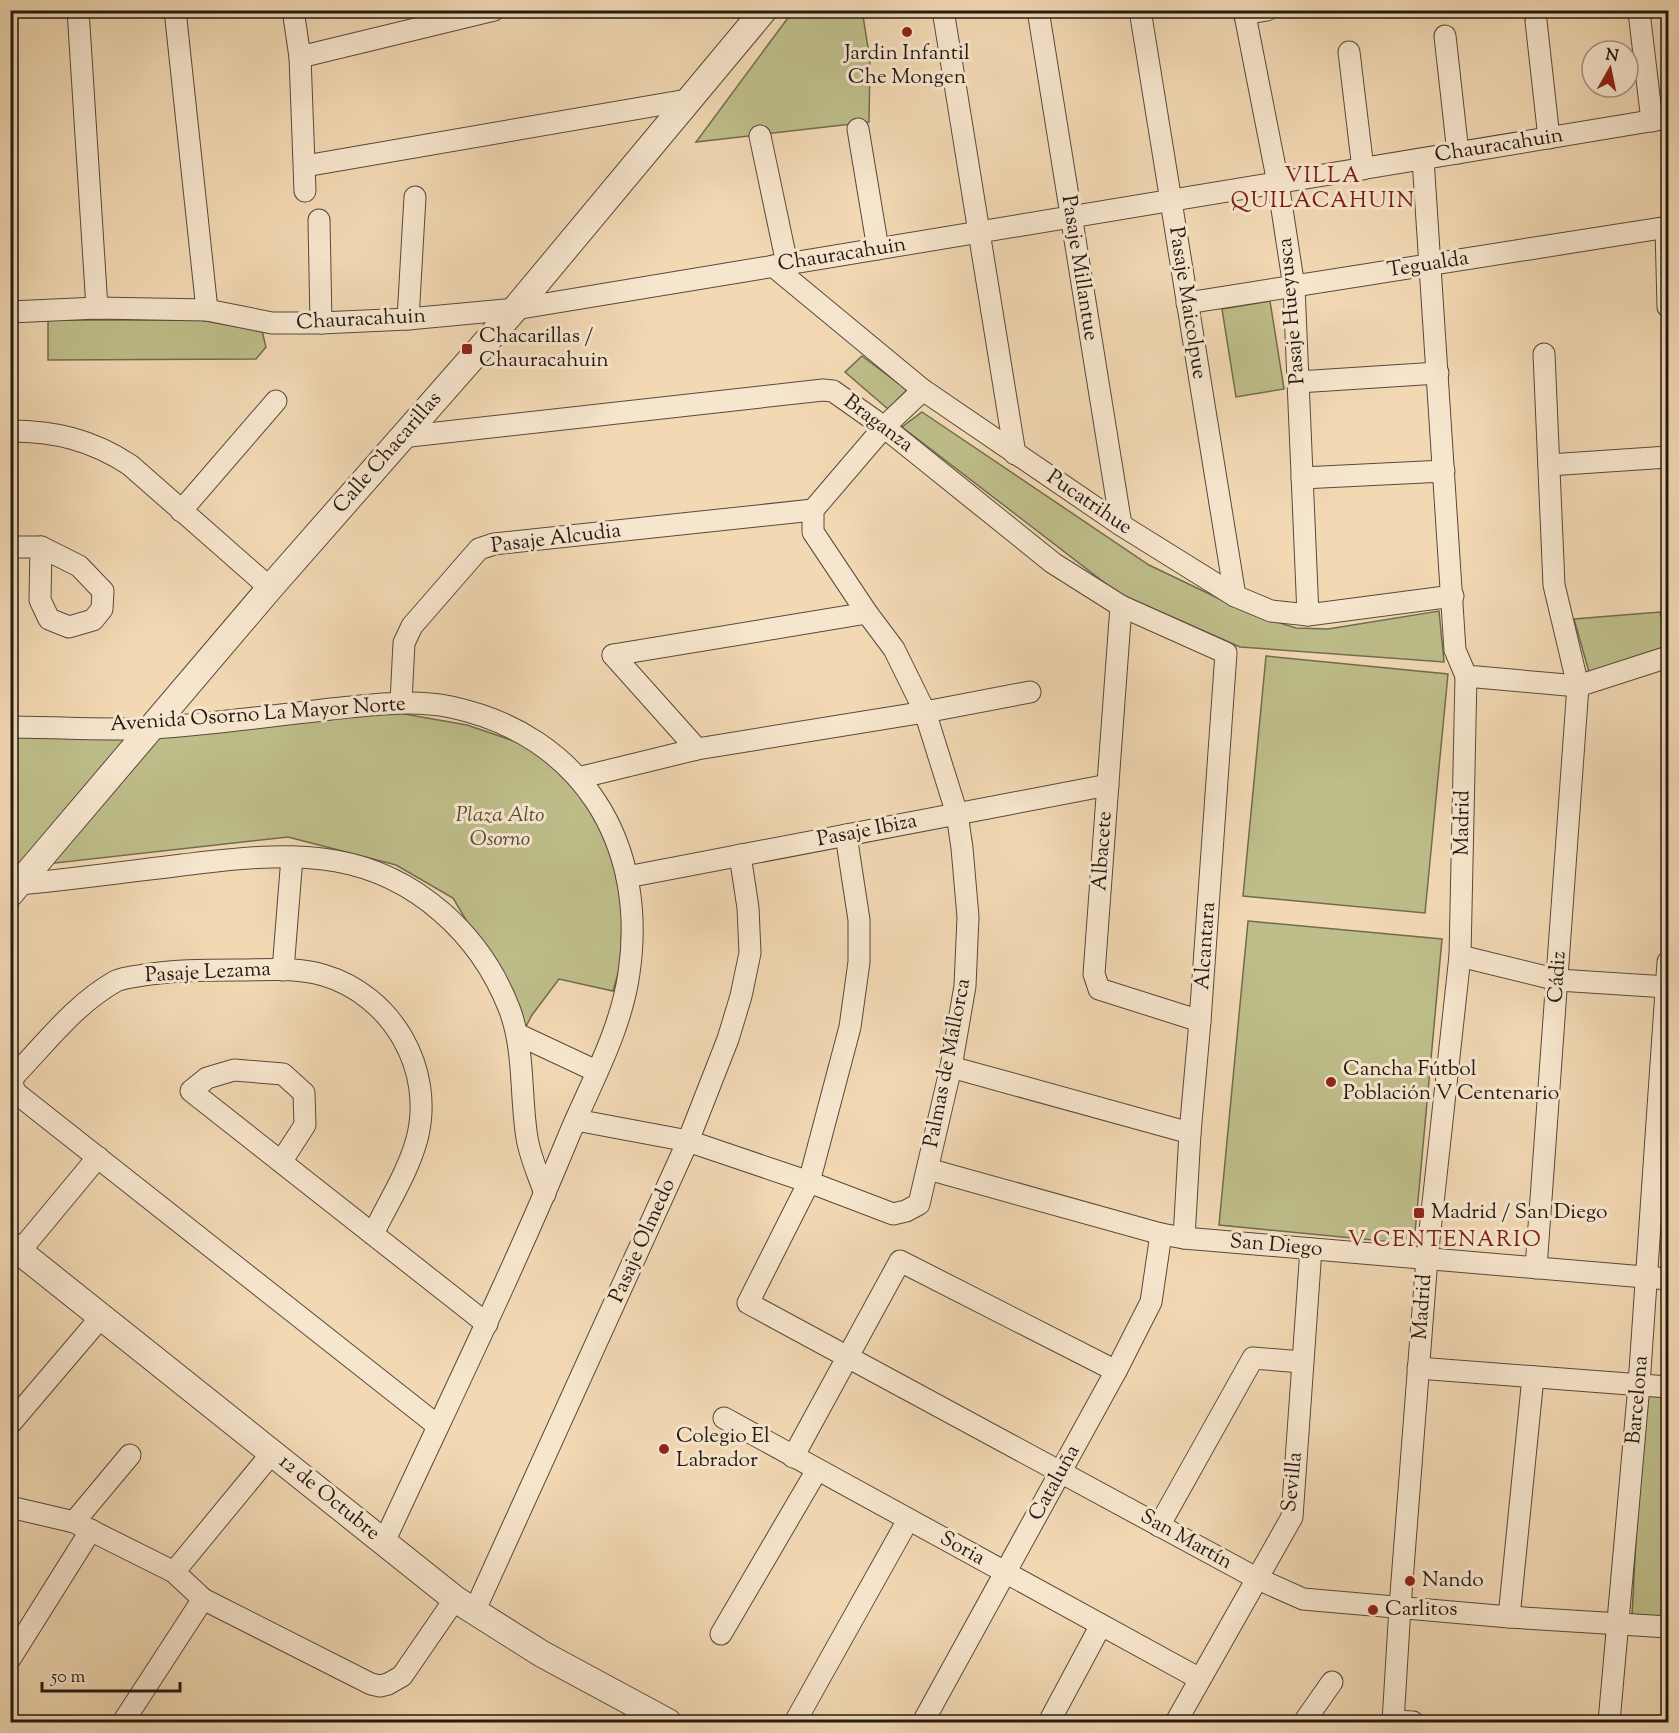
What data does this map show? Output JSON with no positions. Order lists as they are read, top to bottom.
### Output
{
  "streets": {
    "street": [
      "Chauracahuin",
      "Tegualda",
      "Pasaje Millantue",
      "Pasaje Maicolpue",
      "Pasaje Hueyusca",
      "Braganza",
      "Calle Chacarillas",
      "Pucatrihue",
      "Pasaje Alcudia",
      "Avenida Osorno La Mayor Norte",
      "Madrid",
      "Pasaje Ibiza",
      "Albacete",
      "Alcantara",
      "Pasaje Lezama",
      "Cádiz",
      "Palmas de Mallorca",
      "Pasaje Olmedo",
      "San Diego",
      "Barcelona",
      "Sevilla",
      "Cataluña",
      "12 de Octubre",
      "San Martín",
      "Soria"
    ]
  },
  "crossings": [
    ["Chauracahuin", "Pasaje Millantue"],
    ["Chauracahuin", "Pasaje Maicolpue"],
    ["Chauracahuin", "Pasaje Hueyusca"],
    ["Chauracahuin", "Calle Chacarillas"],
    ["Chauracahuin", "Pucatrihue"],
    ["Tegualda", "Pasaje Maicolpue"],
    ["Tegualda", "Pasaje Hueyusca"],
    ["Pasaje Millantue", "Pucatrihue"],
    ["Pasaje Maicolpue", "Pucatrihue"],
    ["Pasaje Hueyusca", "Pucatrihue"],
    ["Braganza", "Calle Chacarillas"],
    ["Braganza", "Albacete"],
    ["Braganza", "Alcantara"],
    ["Calle Chacarillas", "Avenida Osorno La Mayor Norte"],
    ["Pasaje Alcudia", "Avenida Osorno La Mayor Norte"],
    ["Pasaje Alcudia", "Palmas de Mallorca"],
    ["Avenida Osorno La Mayor Norte", "Pasaje Ibiza"],
    ["Avenida Osorno La Mayor Norte", "Pasaje Lezama"],
    ["Avenida Osorno La Mayor Norte", "Palmas de Mallorca"],
    ["Avenida Osorno La Mayor Norte", "12 de Octubre"],
    ["Madrid", "San Diego"],
    ["Madrid", "San Martín"],
    ["Pasaje Ibiza", "Albacete"],
    ["Pasaje Ibiza", "Palmas de Mallorca"],
    ["Pasaje Ibiza", "Pasaje Olmedo"],
    ["Albacete", "Alcantara"],
    ["Alcantara", "San Diego"],
    ["Cádiz", "San Diego"],
    ["Palmas de Mallorca", "Pasaje Olmedo"],
    ["Palmas de Mallorca", "San Diego"],
    ["Palmas de Mallorca", "San Martín"],
    ["Pasaje Olmedo", "12 de Octubre"],
    ["San Diego", "Barcelona"],
    ["San Diego", "Sevilla"],
    ["San Diego", "Cataluña"],
    ["Barcelona", "San Martín"],
    ["Sevilla", "San Martín"],
    ["Sevilla", "Soria"],
    ["Cataluña", "San Martín"],
    ["Cataluña", "Soria"]
  ],
  "districts": ["VILLA QUILACAHUIN", "V CENTENARIO"],
  "parks": ["Plaza Alto Osorno"],
  "places": {
    "other": [
      "Jardin Infantil Che Mongen",
      "Cancha Fútbol Población V Centenario",
      "Colegio El Labrador",
      "Nando",
      "Carlitos"
    ],
    "transit": ["Chacarillas / Chauracahuin", "Madrid / San Diego"]
  },
  "scale_bar": "50 m",
  "north": "top"
}
